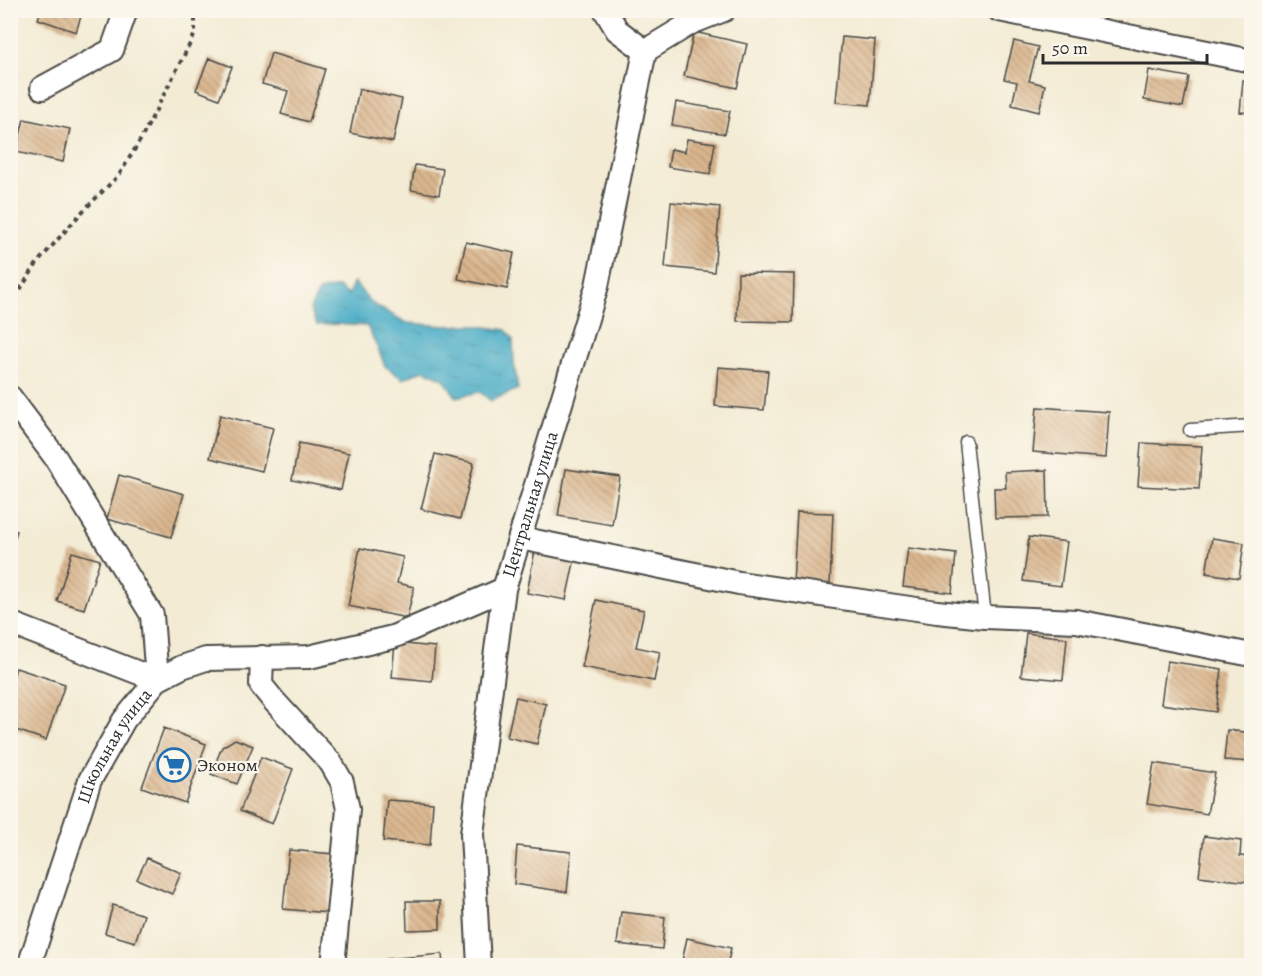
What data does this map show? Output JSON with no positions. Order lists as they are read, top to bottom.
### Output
{
  "streets": {
    "street": ["Центральная улица", "Школьная улица"]
  },
  "places": {
    "supermarket": ["Эконом"]
  },
  "scale_bar": "50 m"
}
